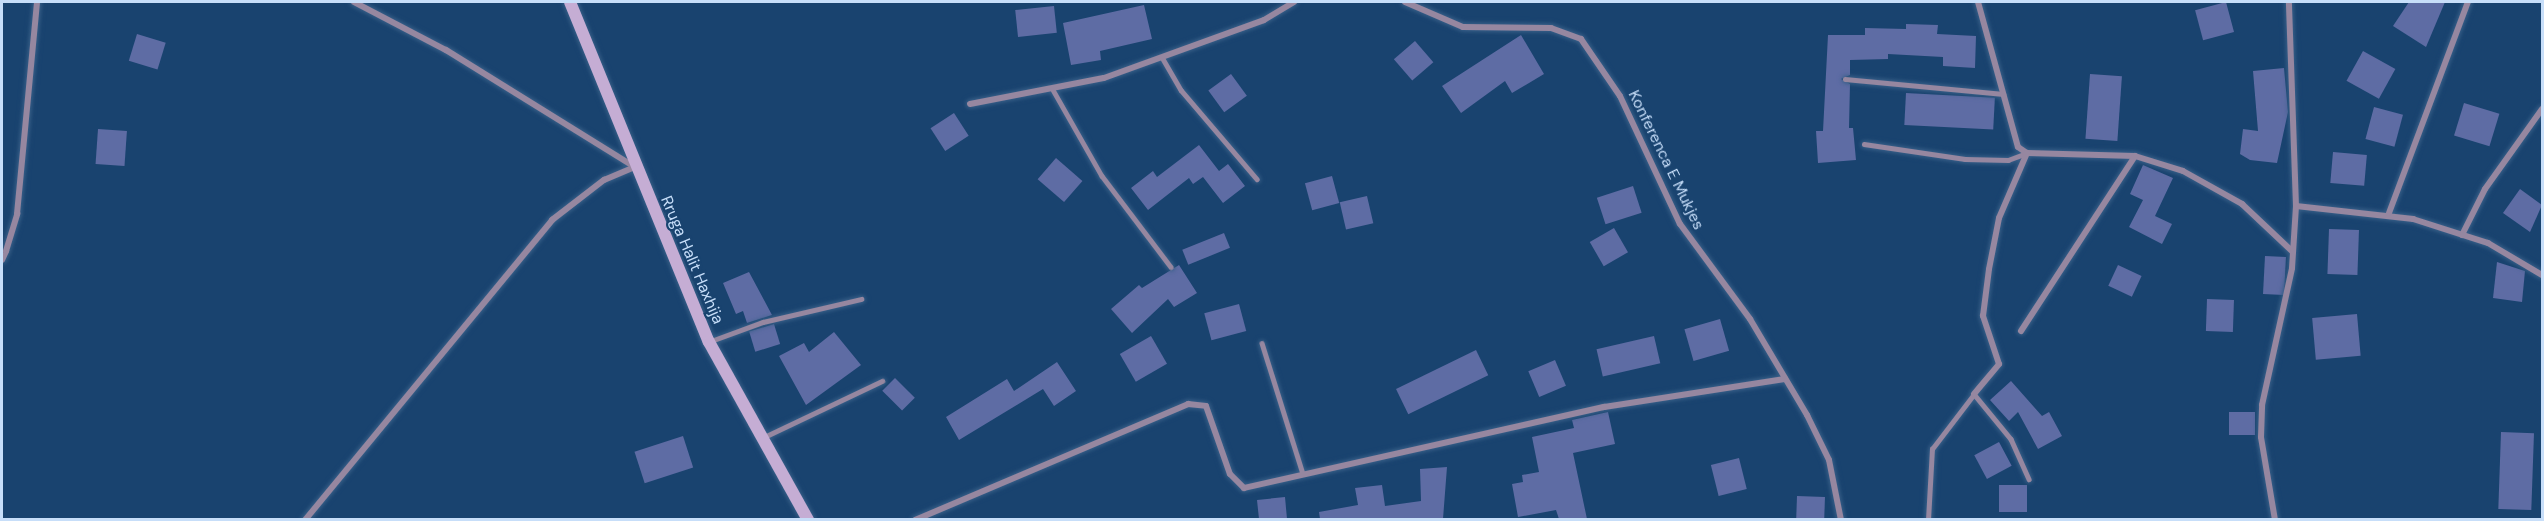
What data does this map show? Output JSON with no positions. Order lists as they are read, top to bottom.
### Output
{
  "streets": {
    "street": ["Konferenca E Mukjes", "Rruga Halit Haxhija"]
  }
}
